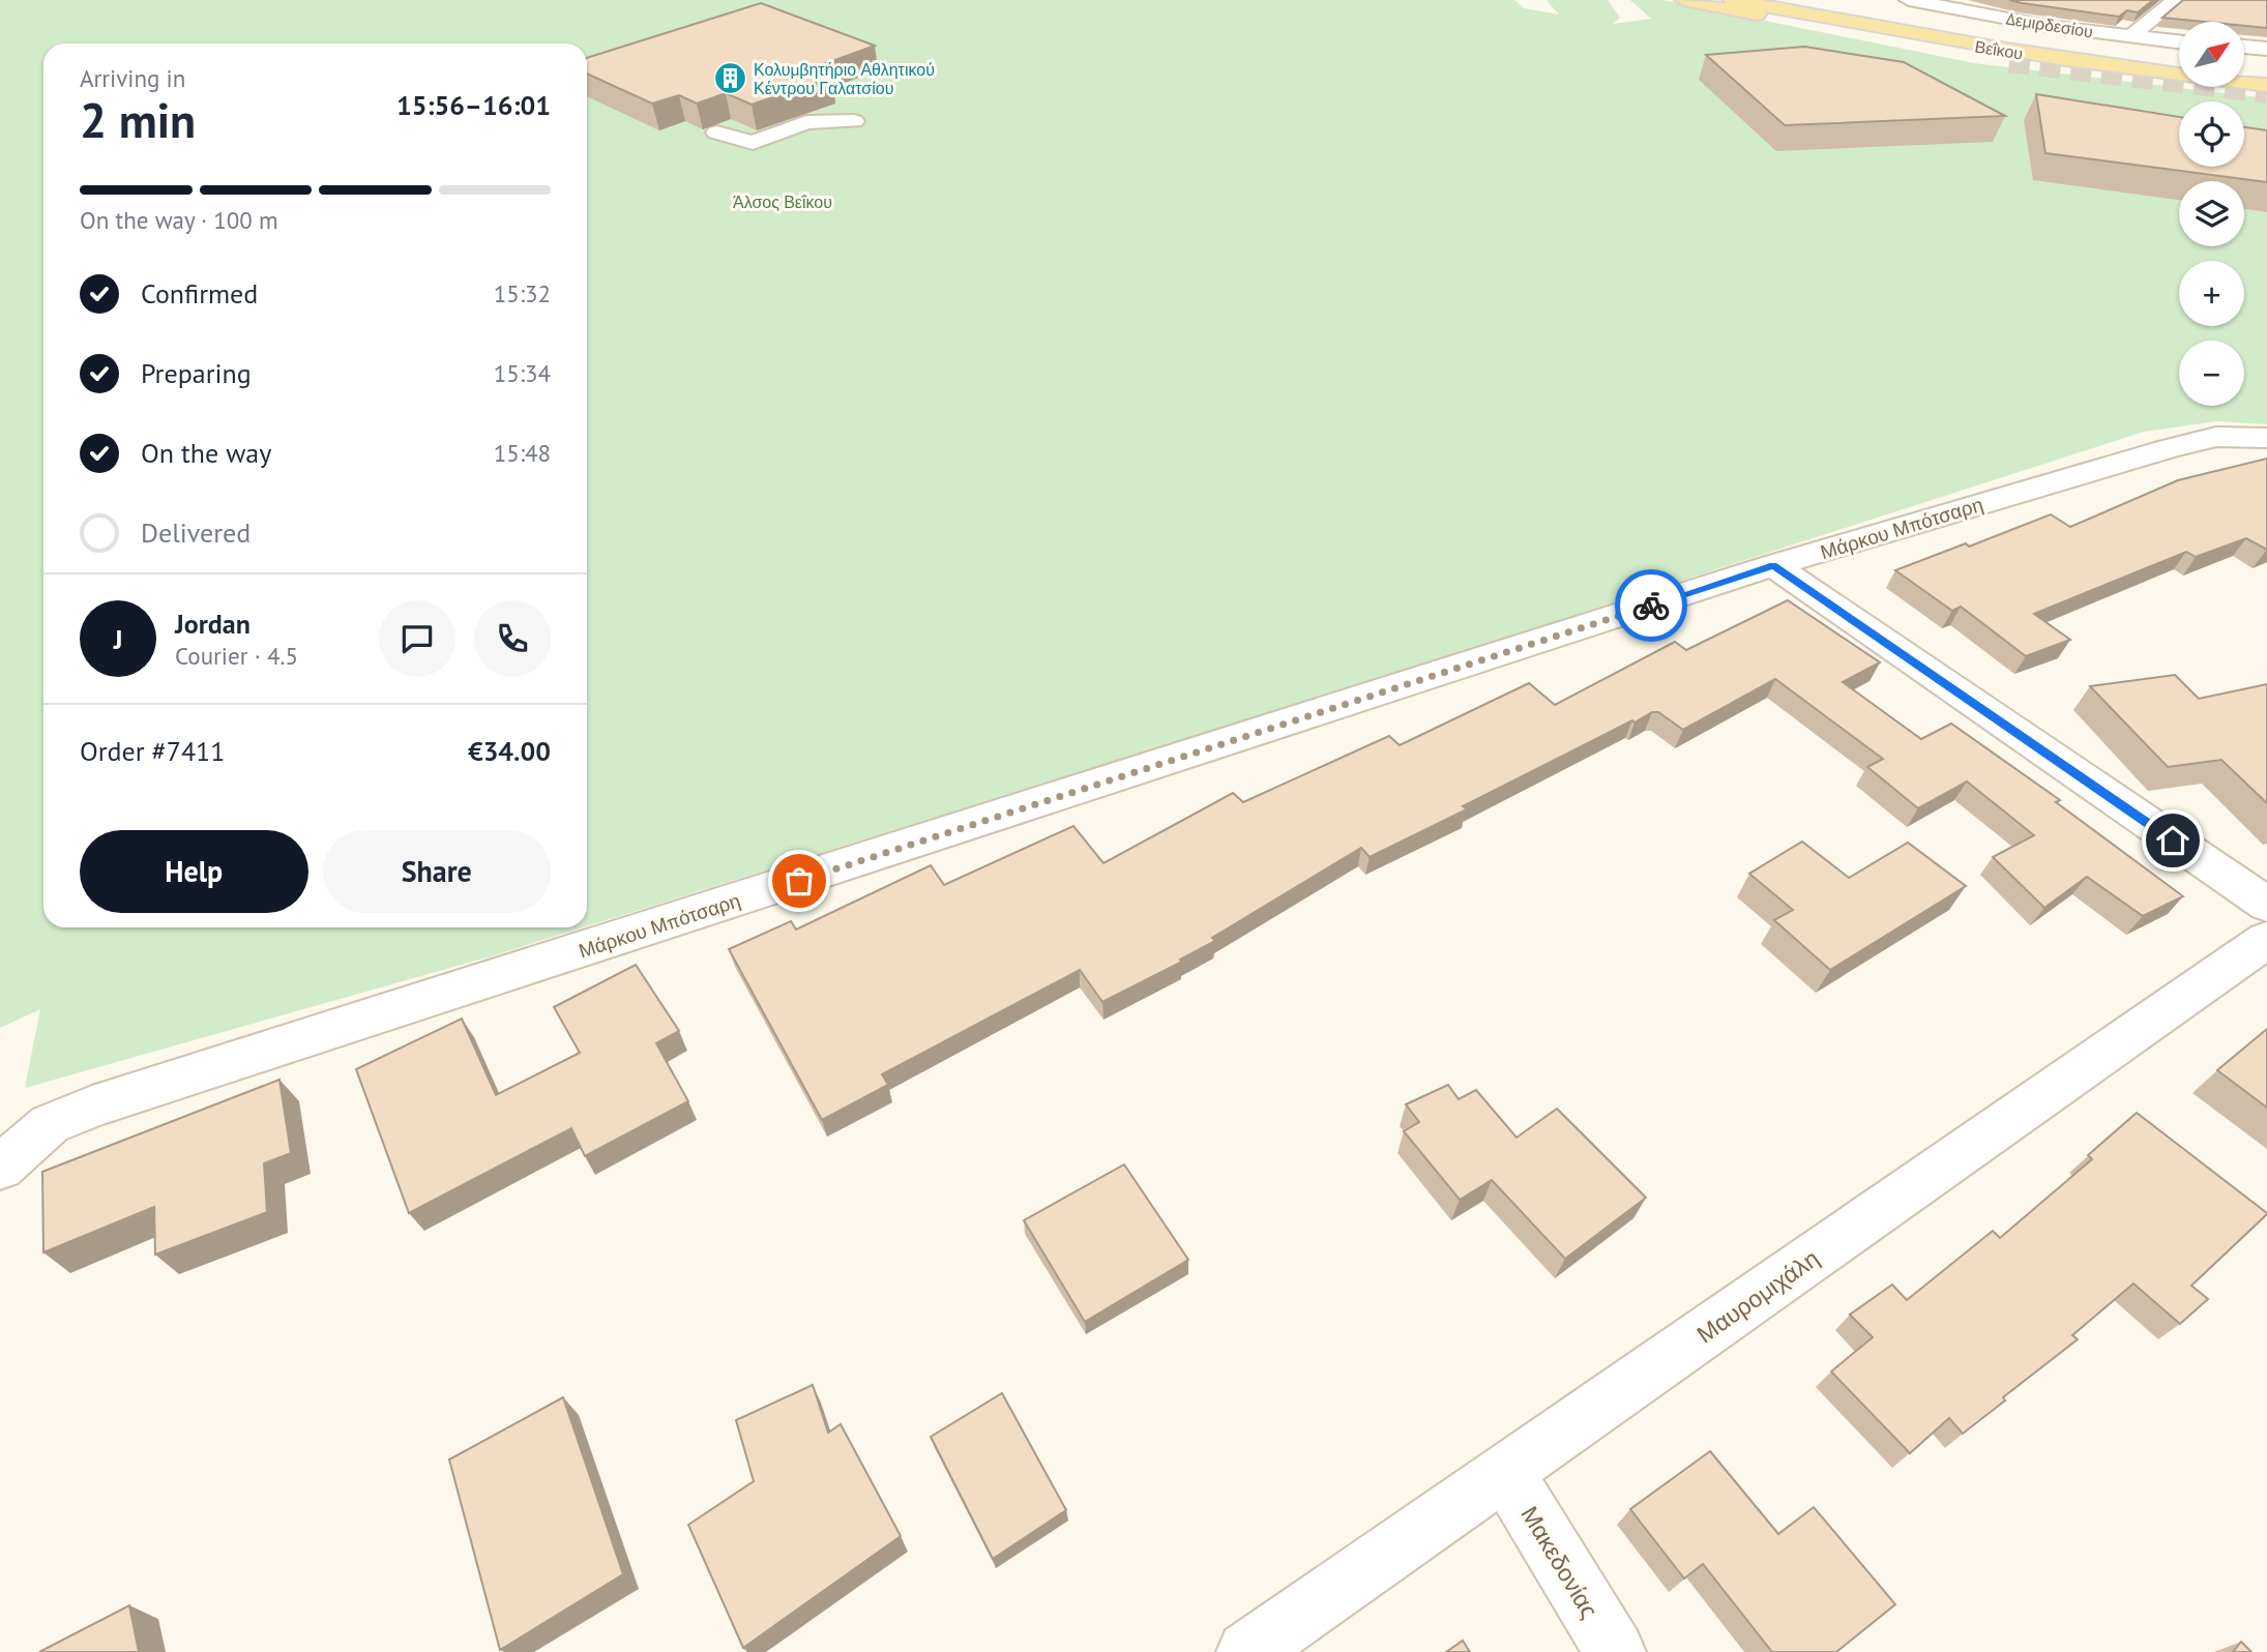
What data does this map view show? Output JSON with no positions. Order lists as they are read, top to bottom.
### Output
{
  "streets": {
    "main road": ["Βεΐκου"],
    "street": [
      "Δεμιρδεσίου",
      "Μάρκου Μπότσαρη",
      "Μαυρομιχάλη",
      "Μακεδονίας"
    ]
  },
  "crossings": [
    ["Μαυρομιχάλη", "Μακεδονίας"]
  ],
  "parks": ["Άλσος Βεΐκου"],
  "places": {
    "building": ["Κολυμβητήριο Αθλητικού Κέντρου Γαλατσίου"]
  },
  "north": "top right",
  "page": {
    "map_buttons": ["+", "−"],
    "heading": ["2 min", "Arriving in", "15:56–16:01"],
    "panel": [
      "Jordan",
      "Courier · 4.5",
      "Order #7411",
      "€34.00"
    ],
    "bar": "On the way · 100 m",
    "list": [
      ["Confirmed", "15:32"],
      ["Preparing", "15:34"],
      ["On the way", "15:48"],
      "Delivered"
    ],
    "round": "J",
    "buttons": ["Help", "Share"]
  }
}
